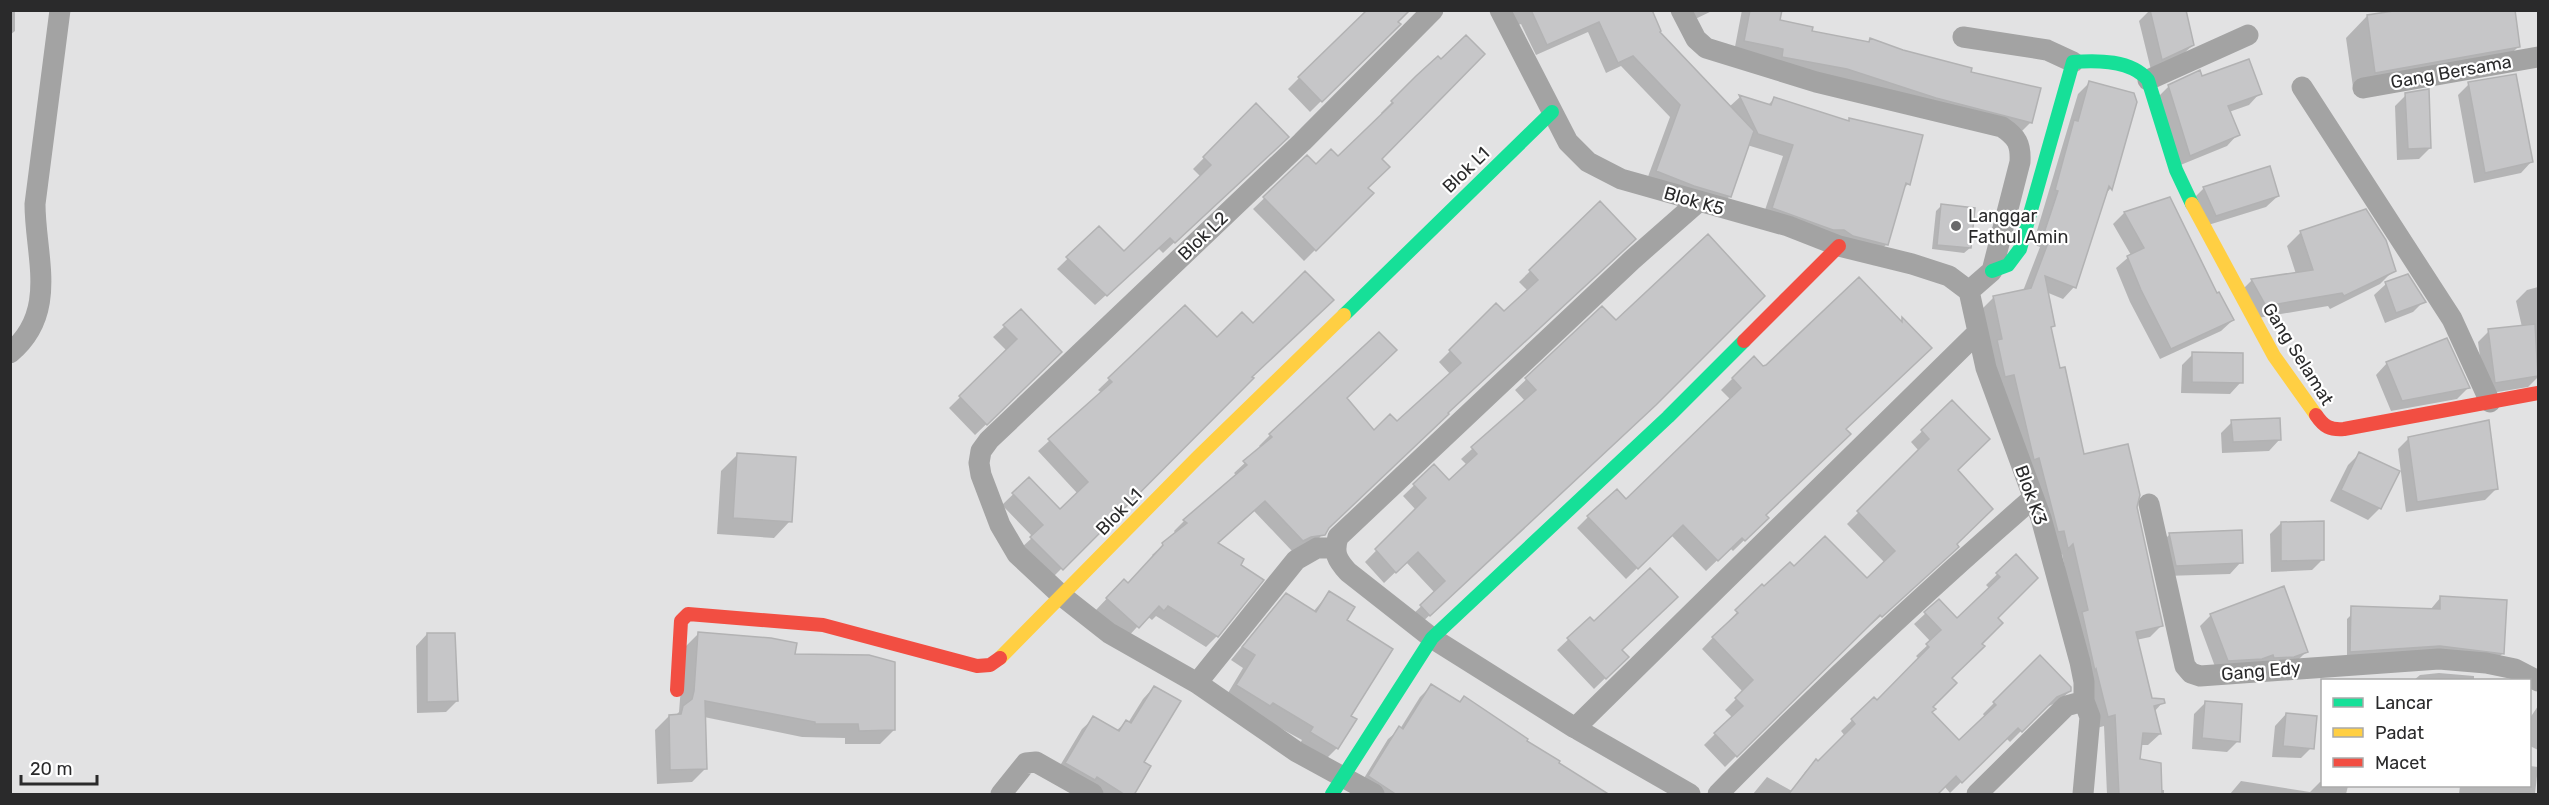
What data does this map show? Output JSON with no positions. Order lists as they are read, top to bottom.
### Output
{
  "streets": {
    "street": [
      "Gang Bersama",
      "Blok L1",
      "Blok K5",
      "Blok L2",
      "Gang Selamat",
      "Blok K3",
      "Gang Edy"
    ]
  },
  "crossings": [
    ["Blok L1", "Blok K5"],
    ["Blok L1", "Blok L2"],
    ["Blok K5", "Blok K3"]
  ],
  "places": ["Langgar Fathul Amin"],
  "legend": ["Lancar", "Padat", "Macet"],
  "scale_bar": "20 m"
}
